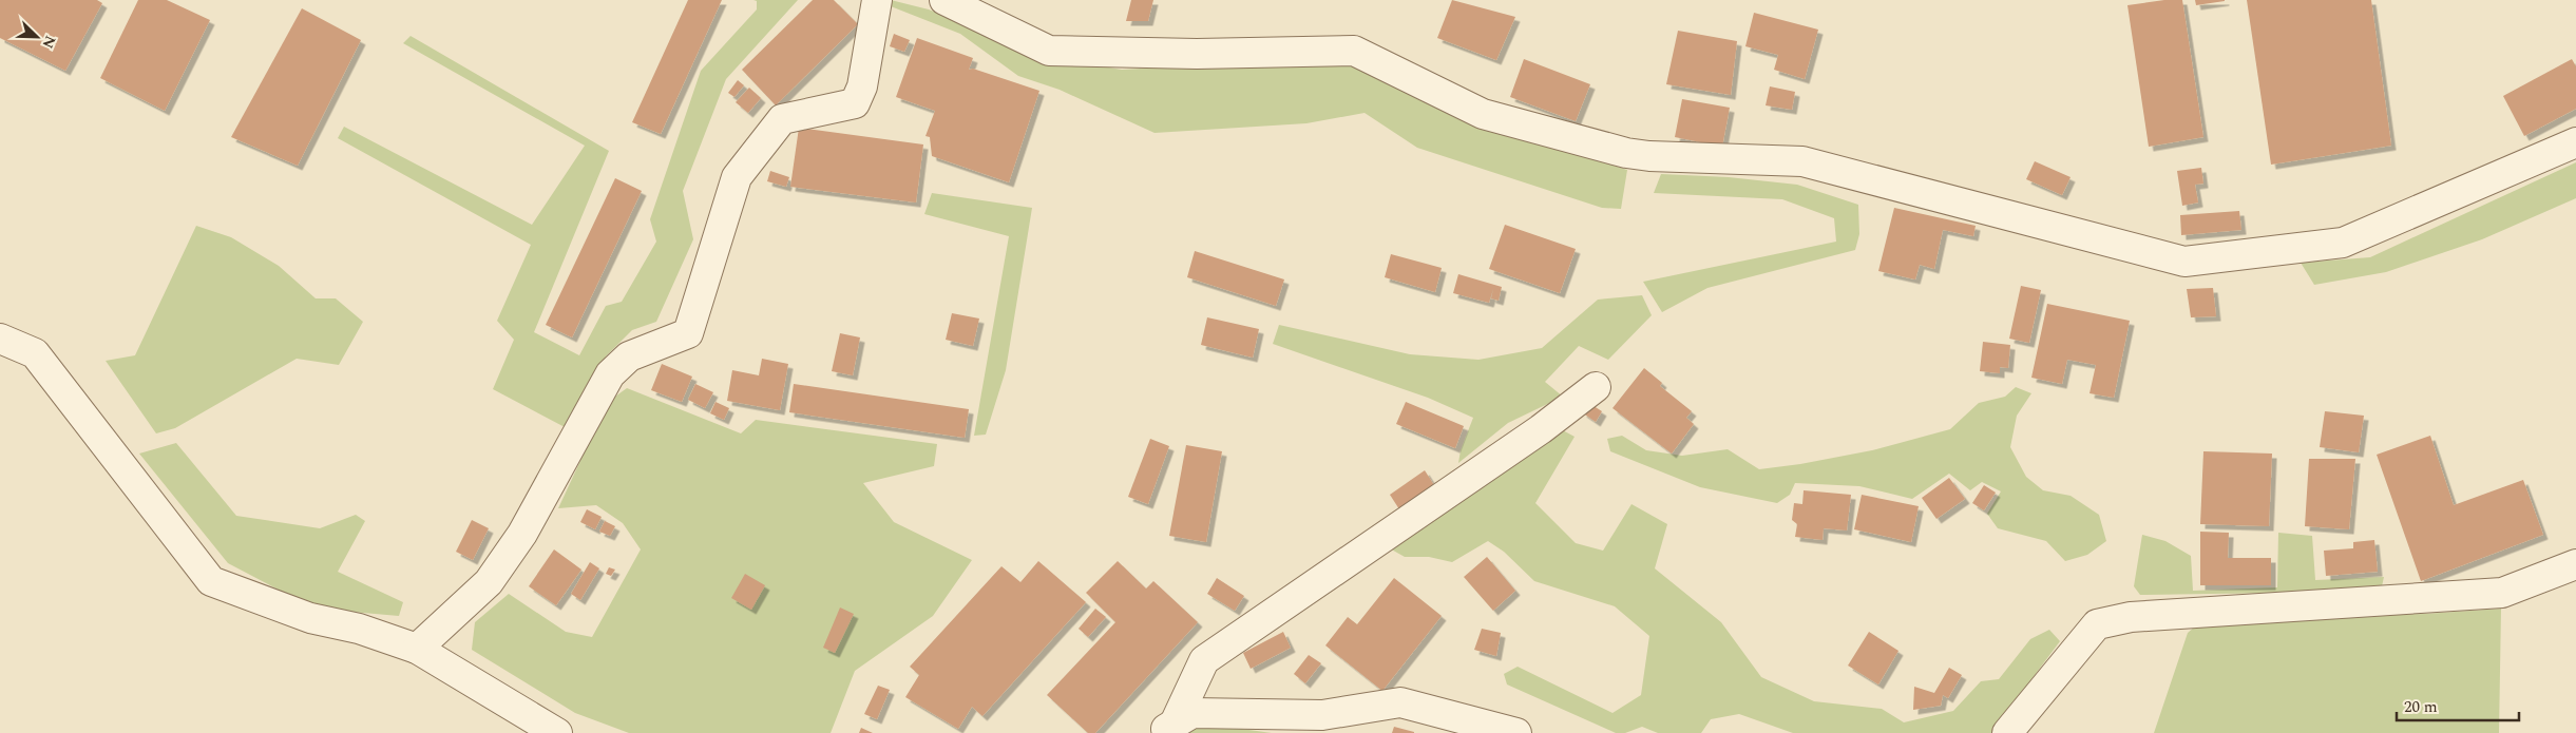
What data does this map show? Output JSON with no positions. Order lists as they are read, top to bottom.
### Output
{
  "scale_bar": "20 m",
  "north": "bottom right"
}
